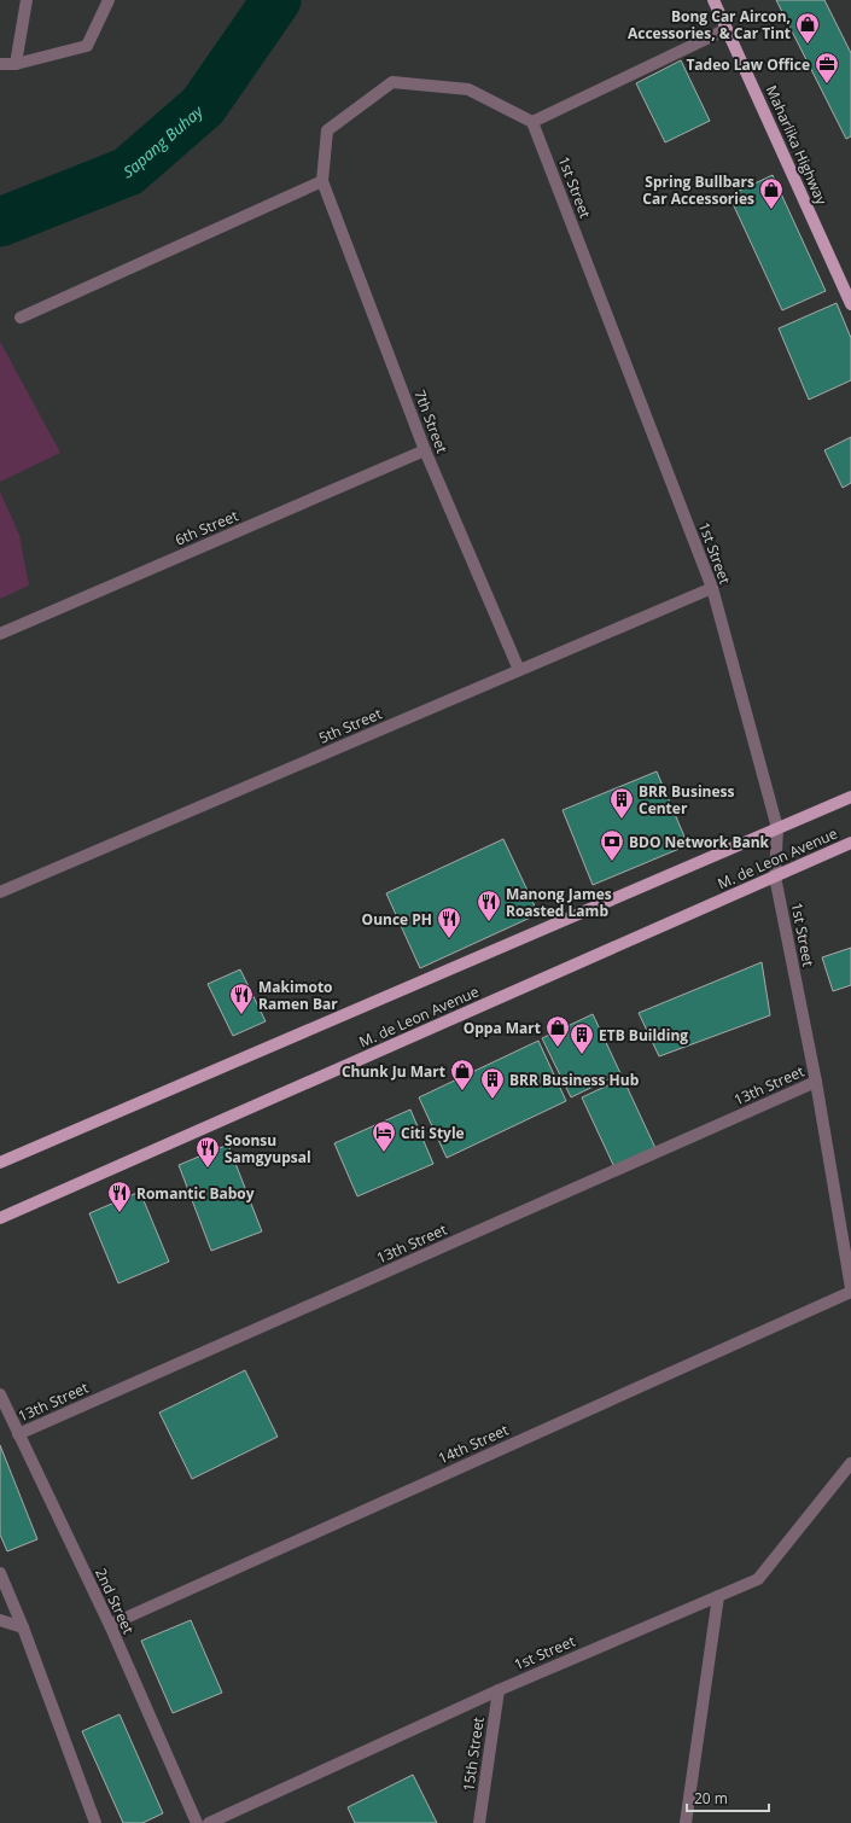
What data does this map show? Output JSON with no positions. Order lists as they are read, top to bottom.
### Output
{
  "streets": {
    "main road": ["Maharlika Highway", "M. de Leon Avenue"],
    "street": [
      "1st Street",
      "7th Street",
      "6th Street",
      "5th Street",
      "13th Street",
      "14th Street",
      "2nd Street",
      "15th Street"
    ]
  },
  "crossings": [
    ["1st Street", "5th Street"],
    ["1st Street", "M. de Leon Avenue"],
    ["1st Street", "13th Street"],
    ["1st Street", "15th Street"],
    ["7th Street", "6th Street"],
    ["7th Street", "5th Street"],
    ["13th Street", "2nd Street"],
    ["14th Street", "2nd Street"]
  ],
  "water": ["Sapang Buhay"],
  "places": {
    "shop": [
      "Bong Car Aircon, Accessories, & Car Tint",
      "Spring Bullbars Car Accessories",
      "Oppa Mart",
      "Chunk Ju Mart"
    ],
    "office": ["Tadeo Law Office"],
    "building": ["BRR Business Center", "ETB Building", "BRR Business Hub"],
    "bank": ["BDO Network Bank"],
    "restaurant": [
      "Manong James Roasted Lamb",
      "Ounce PH",
      "Makimoto Ramen Bar",
      "Soonsu Samgyupsal",
      "Romantic Baboy"
    ],
    "hotel": ["Citi Style"]
  },
  "scale_bar": "20 m"
}
